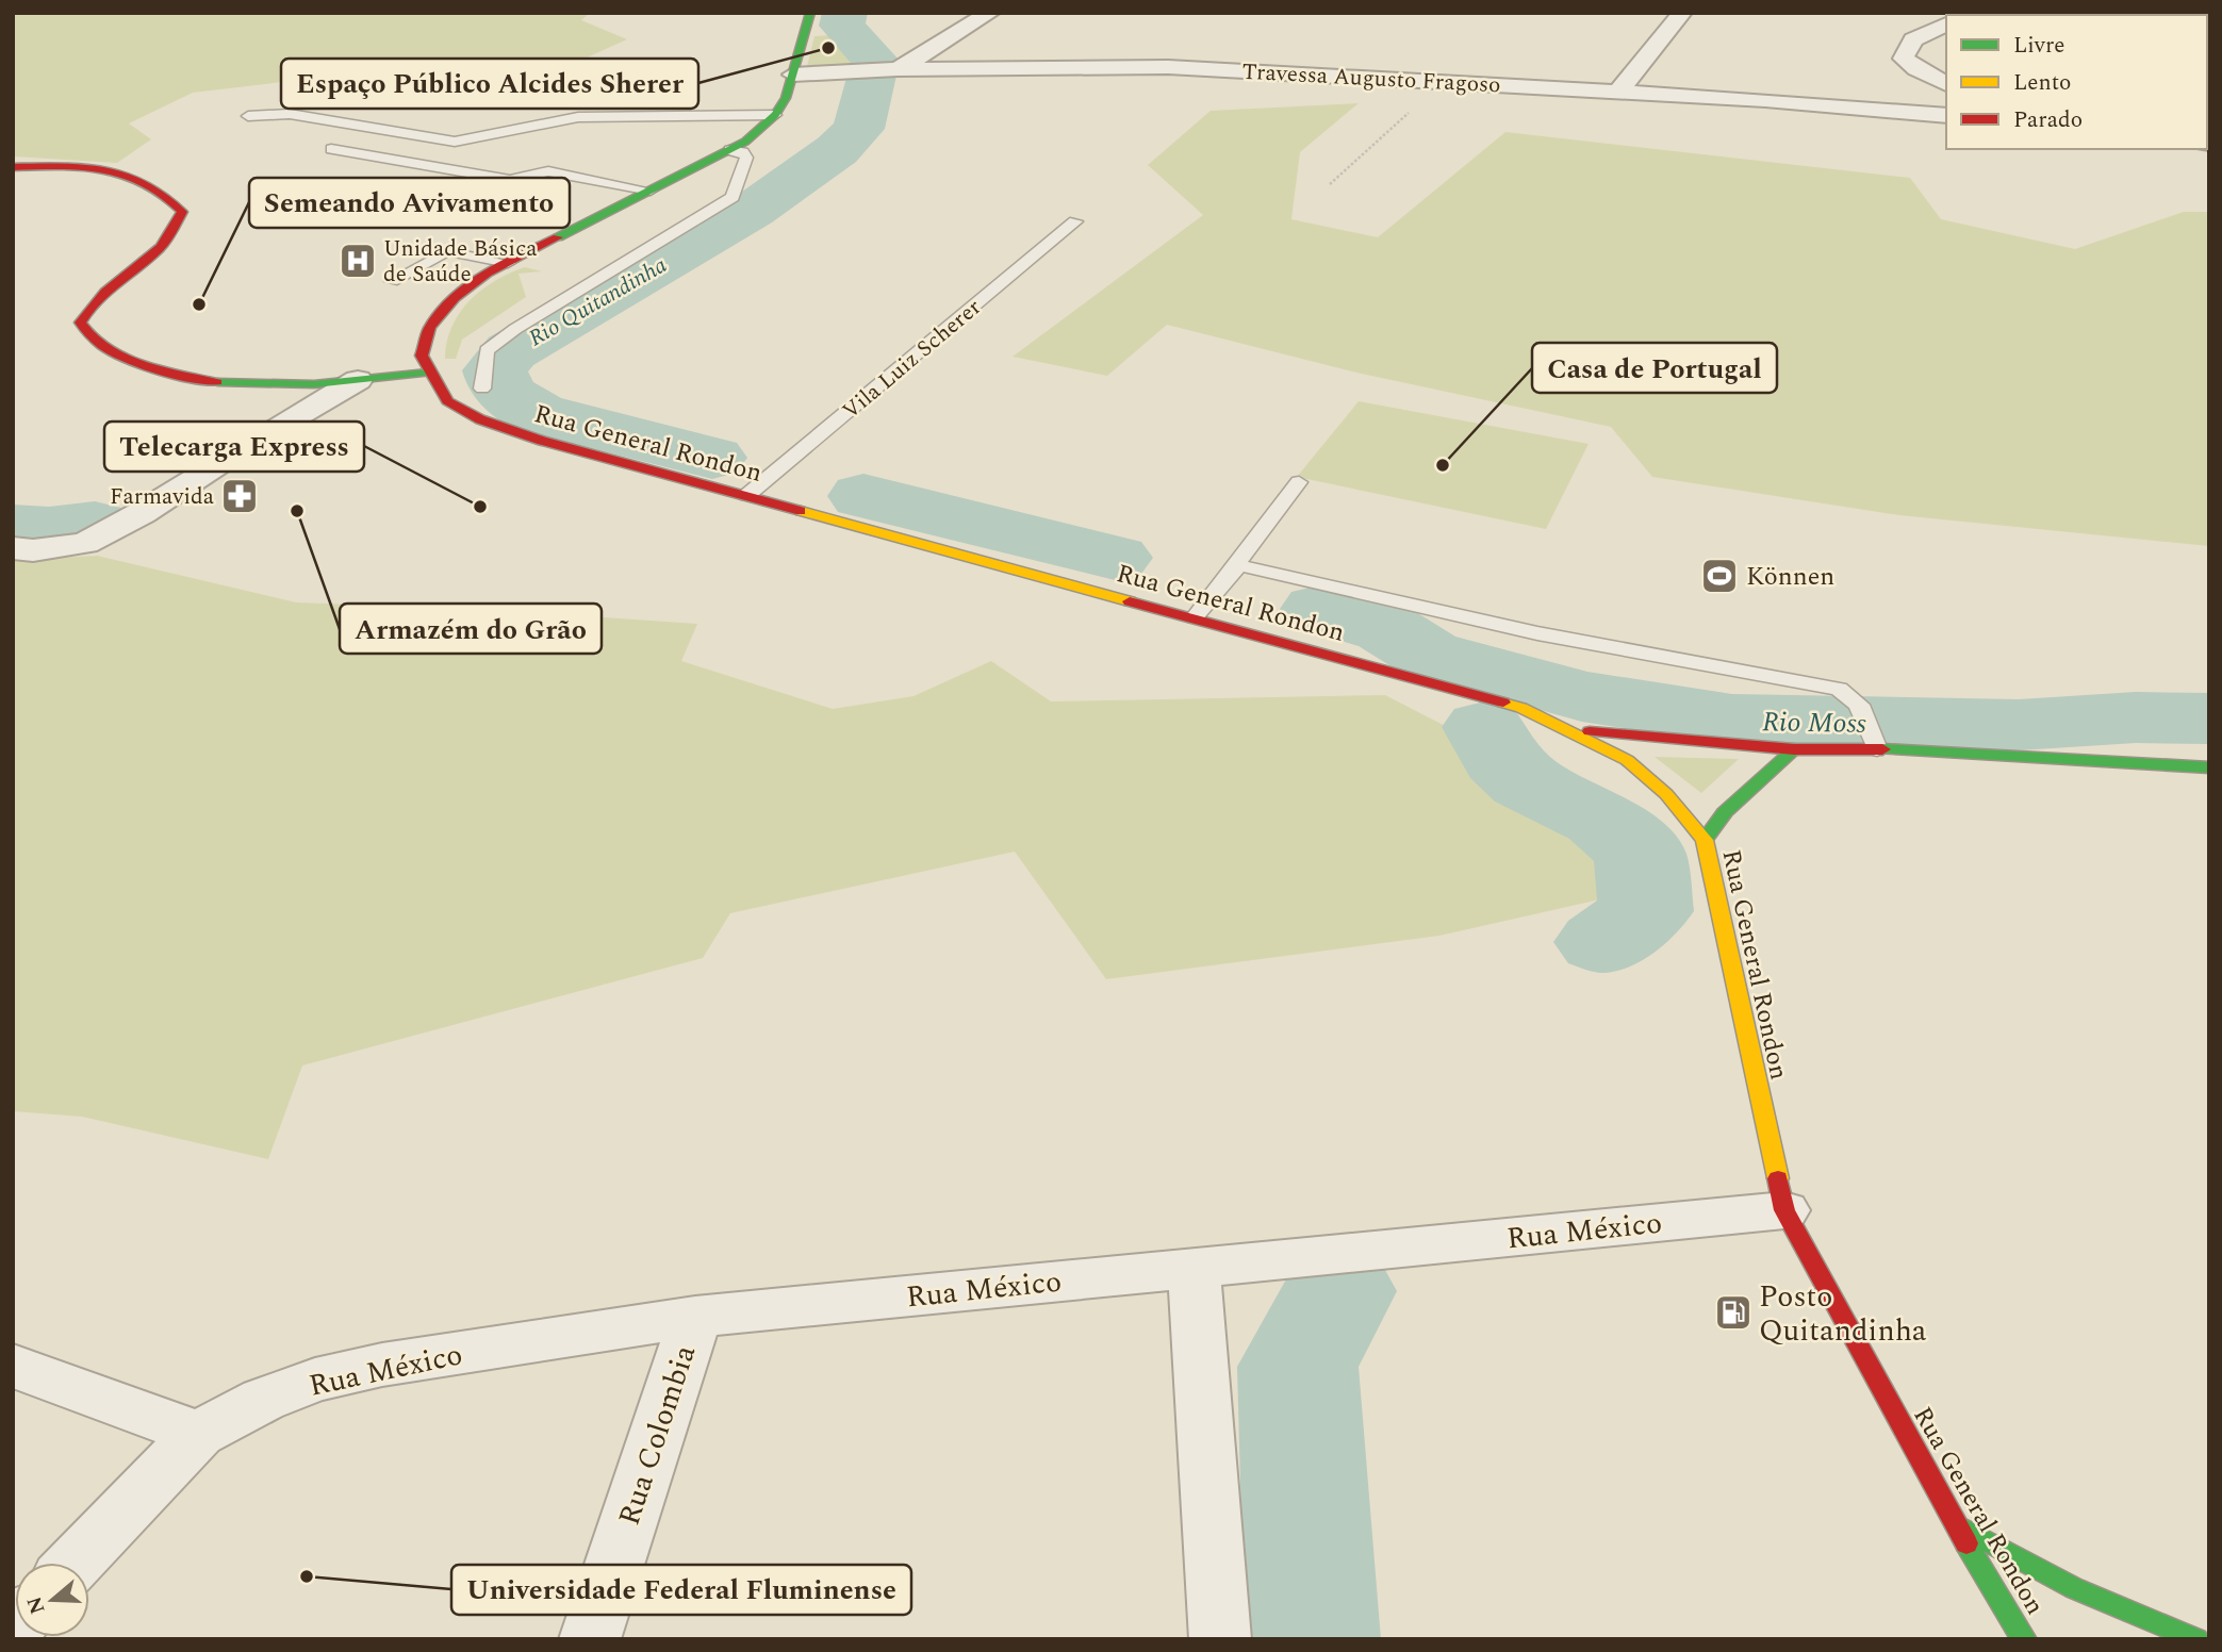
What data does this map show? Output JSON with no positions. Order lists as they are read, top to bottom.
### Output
{
  "streets": {
    "main road": ["Rua General Rondon"],
    "street": ["Travessa Augusto Fragoso", "Rua México", "Rua Colombia"],
    "lane": ["Vila Luiz Scherer"]
  },
  "crossings": [
    ["Vila Luiz Scherer", "Rua General Rondon"],
    ["Rua General Rondon", "Rua México"],
    ["Rua México", "Rua Colombia"]
  ],
  "water": ["Rio Quitandinha", "Rio Moss"],
  "places": {
    "other": [
      "Espaço Público Alcides Sherer",
      "Semeando Avivamento",
      "Casa de Portugal",
      "Telecarga Express",
      "Armazém do Grão",
      "Universidade Federal Fluminense"
    ],
    "hospital": ["Unidade Básica de Saúde"],
    "pharmacy": ["Farmavida"],
    "sports": ["Können"],
    "fuel station": ["Posto Quitandinha"]
  },
  "legend": ["Livre", "Lento", "Parado"],
  "north": "left"
}
